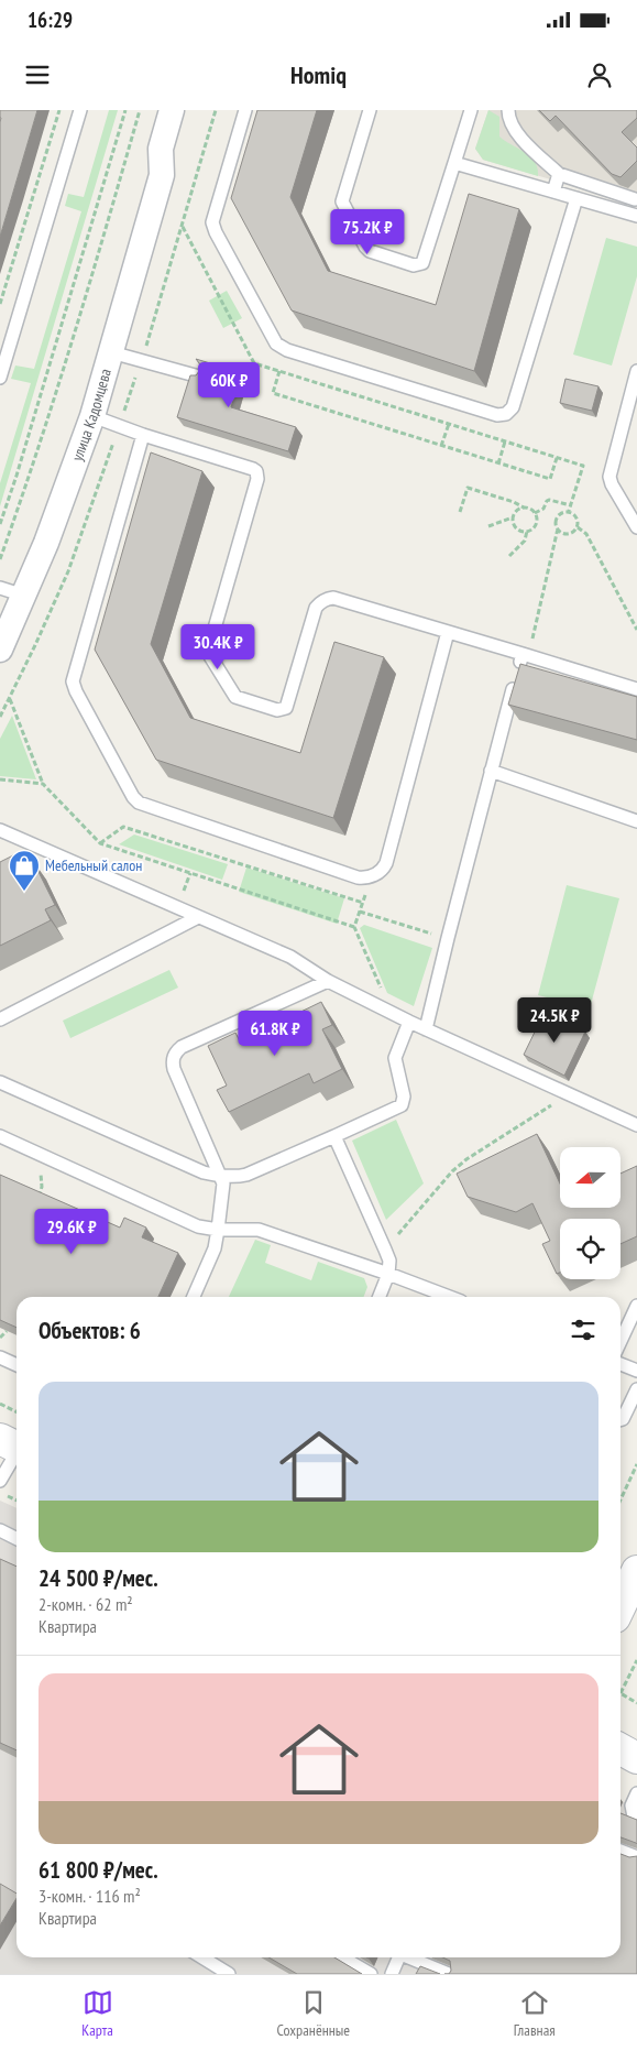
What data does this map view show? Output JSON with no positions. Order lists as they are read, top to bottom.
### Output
{
  "streets": {
    "street": ["улица Кадомцева"]
  },
  "places": {
    "shop": ["Мебельный салон"]
  },
  "north": "left",
  "page": {
    "status": "16:29",
    "header": "Homiq",
    "price": [
      "75.2K ₽",
      "60K ₽",
      "30.4K ₽",
      "24.5K ₽",
      "61.8K ₽",
      "29.6K ₽"
    ],
    "heading": "Объектов: 6",
    "list": [
      {
        "name": "24 500 ₽/мес.",
        "note": "2-комн. · 62 m² · Квартира"
      },
      {
        "name": "61 800 ₽/мес.",
        "note": "3-комн. · 116 m² · Квартира"
      }
    ],
    "tabs": ["Карта", "Сохранённые", "Главная"]
  }
}
